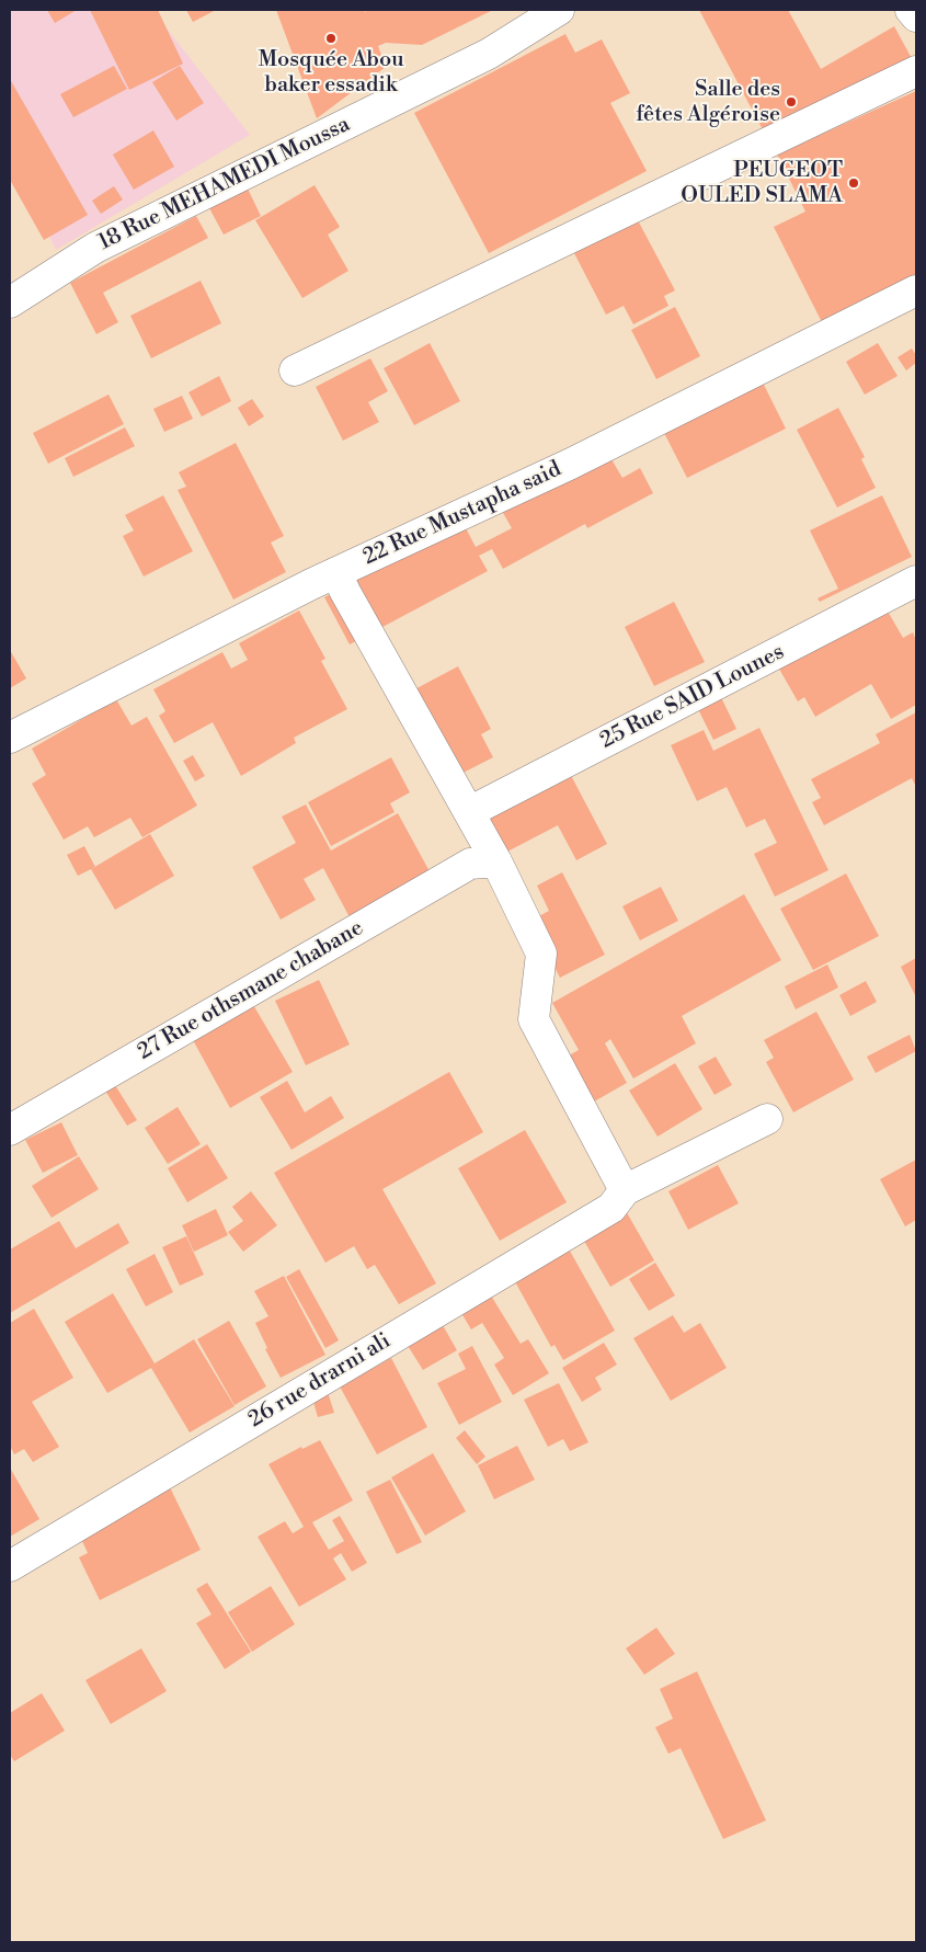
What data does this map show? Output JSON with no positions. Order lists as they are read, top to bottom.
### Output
{
  "streets": {
    "main road": [
      "18 Rue MEHAMEDI Moussa",
      "22 Rue Mustapha said",
      "25 Rue SAID Lounes",
      "27 Rue othsmane chabane",
      "26 rue drarni ali"
    ]
  },
  "places": ["Mosquée Abou baker essadik", "Salle des fêtes Algéroise", "PEUGEOT OULED SLAMA"]
}
